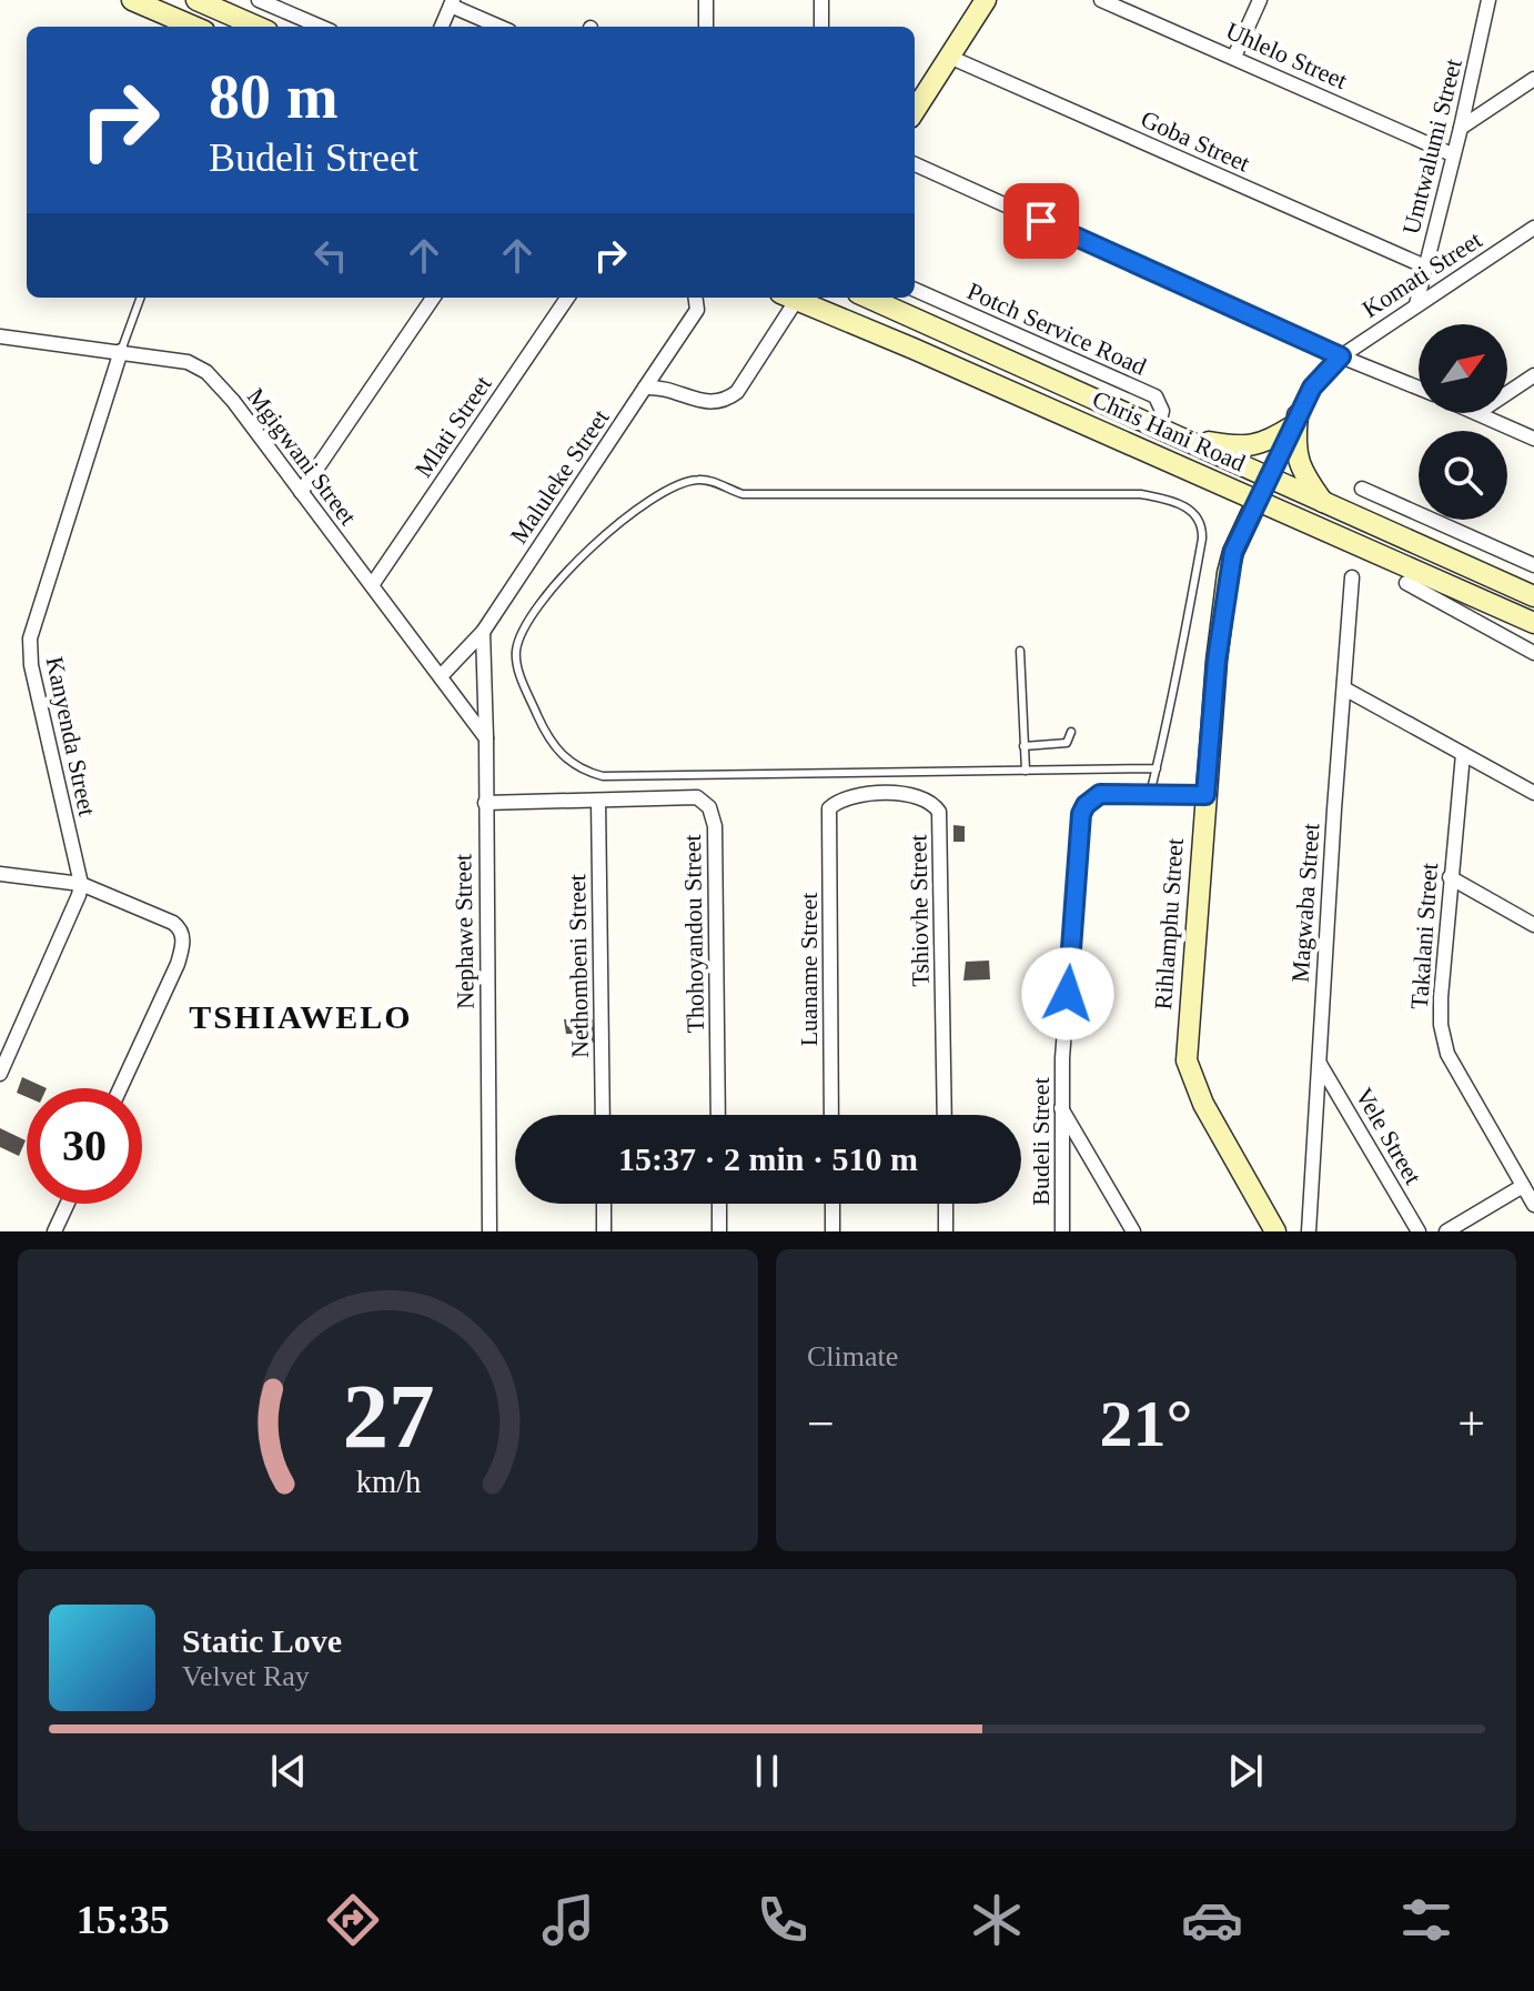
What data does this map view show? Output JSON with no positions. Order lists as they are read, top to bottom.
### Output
{
  "streets": {
    "main road": ["Chris Hani Road", "Rihlamphu Street"],
    "street": [
      "Uhlelo Street",
      "Goba Street",
      "Umtwalumi Street",
      "Komati Street",
      "Potch Service Road",
      "Mlati Street",
      "Mgigwani Street",
      "Maluleke Street",
      "Kanyenda Street",
      "Magwaba Street",
      "Tshiovhe Street",
      "Nephawe Street",
      "Thohoyandou Street",
      "Takalani Street",
      "Nethombeni Street",
      "Luaname Street",
      "Vele Street",
      "Budeli Street"
    ]
  },
  "crossings": [
    ["Uhlelo Street", "Umtwalumi Street"],
    ["Goba Street", "Umtwalumi Street"],
    ["Umtwalumi Street", "Komati Street"],
    ["Komati Street", "Chris Hani Road"],
    ["Komati Street", "Rihlamphu Street"],
    ["Potch Service Road", "Chris Hani Road"],
    ["Mlati Street", "Mgigwani Street"],
    ["Chris Hani Road", "Rihlamphu Street"],
    ["Mgigwani Street", "Maluleke Street"],
    ["Mgigwani Street", "Kanyenda Street"],
    ["Mgigwani Street", "Nephawe Street"],
    ["Maluleke Street", "Nephawe Street"],
    ["Magwaba Street", "Vele Street"],
    ["Tshiovhe Street", "Luaname Street"],
    ["Rihlamphu Street", "Budeli Street"],
    ["Nephawe Street", "Thohoyandou Street"],
    ["Thohoyandou Street", "Nethombeni Street"]
  ],
  "districts": ["TSHIAWELO"],
  "north": "top right",
  "page": {
    "turn": ["80 m", "Budeli Street"],
    "limit": "30",
    "trip": "15:37 · 2 min · 510 m",
    "tile": "Climate",
    "heat": ["−", "21°", "+"],
    "song": ["Static Love", "Velvet Ray"],
    "tabs": "15:35",
    "gauge": ["27", "km/h"]
  }
}
